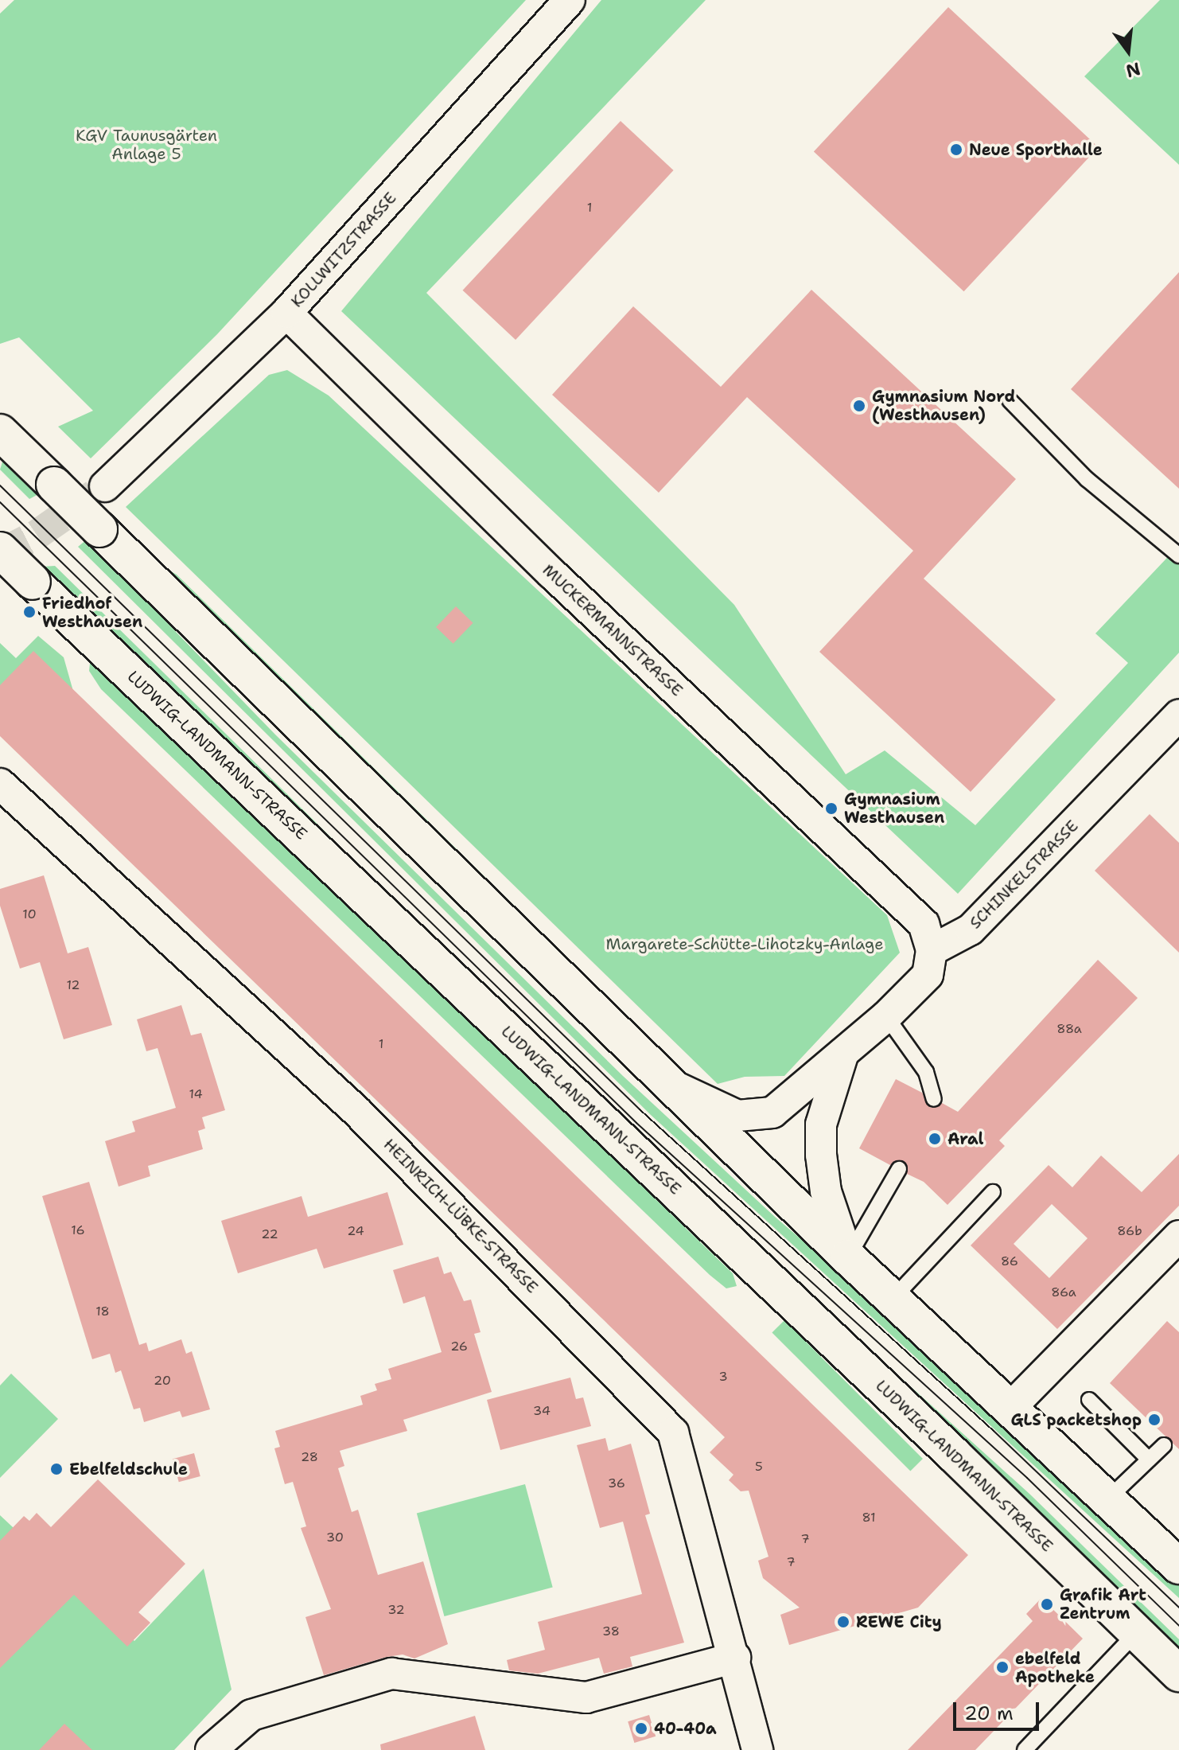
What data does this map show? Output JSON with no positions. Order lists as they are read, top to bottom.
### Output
{
  "streets": {
    "main road": ["LUDWIG-LANDMANN-STRASSE"],
    "street": [
      "KOLLWITZSTRASSE",
      "MUCKERMANNSTRASSE",
      "SCHINKELSTRASSE",
      "HEINRICH-LÜBKE-STRASSE"
    ]
  },
  "crossings": [
    ["KOLLWITZSTRASSE", "MUCKERMANNSTRASSE"],
    ["MUCKERMANNSTRASSE", "SCHINKELSTRASSE"]
  ],
  "parks": ["KGV Taunusgärten Anlage 5", "Margarete-Schütte-Lihotzky-Anlage"],
  "places": [
    "Neue Sporthalle",
    "Gymnasium Nord (Westhausen)",
    "Friedhof Westhausen",
    "Gymnasium Westhausen",
    "Aral",
    "GLS packetshop",
    "Ebelfeldschule",
    "Grafik Art Zentrum",
    "REWE City",
    "ebelfeld Apotheke",
    "40-40a"
  ],
  "house_numbers": [
    "1",
    "10",
    "12",
    "88a",
    "1",
    "14",
    "16",
    "24",
    "86b",
    "22",
    "86",
    "86a",
    "18",
    "26",
    "3",
    "20",
    "34",
    "28",
    "5",
    "36",
    "81",
    "30",
    "7",
    "7",
    "32",
    "38"
  ],
  "scale_bar": "20 m",
  "north": "bottom"
}
